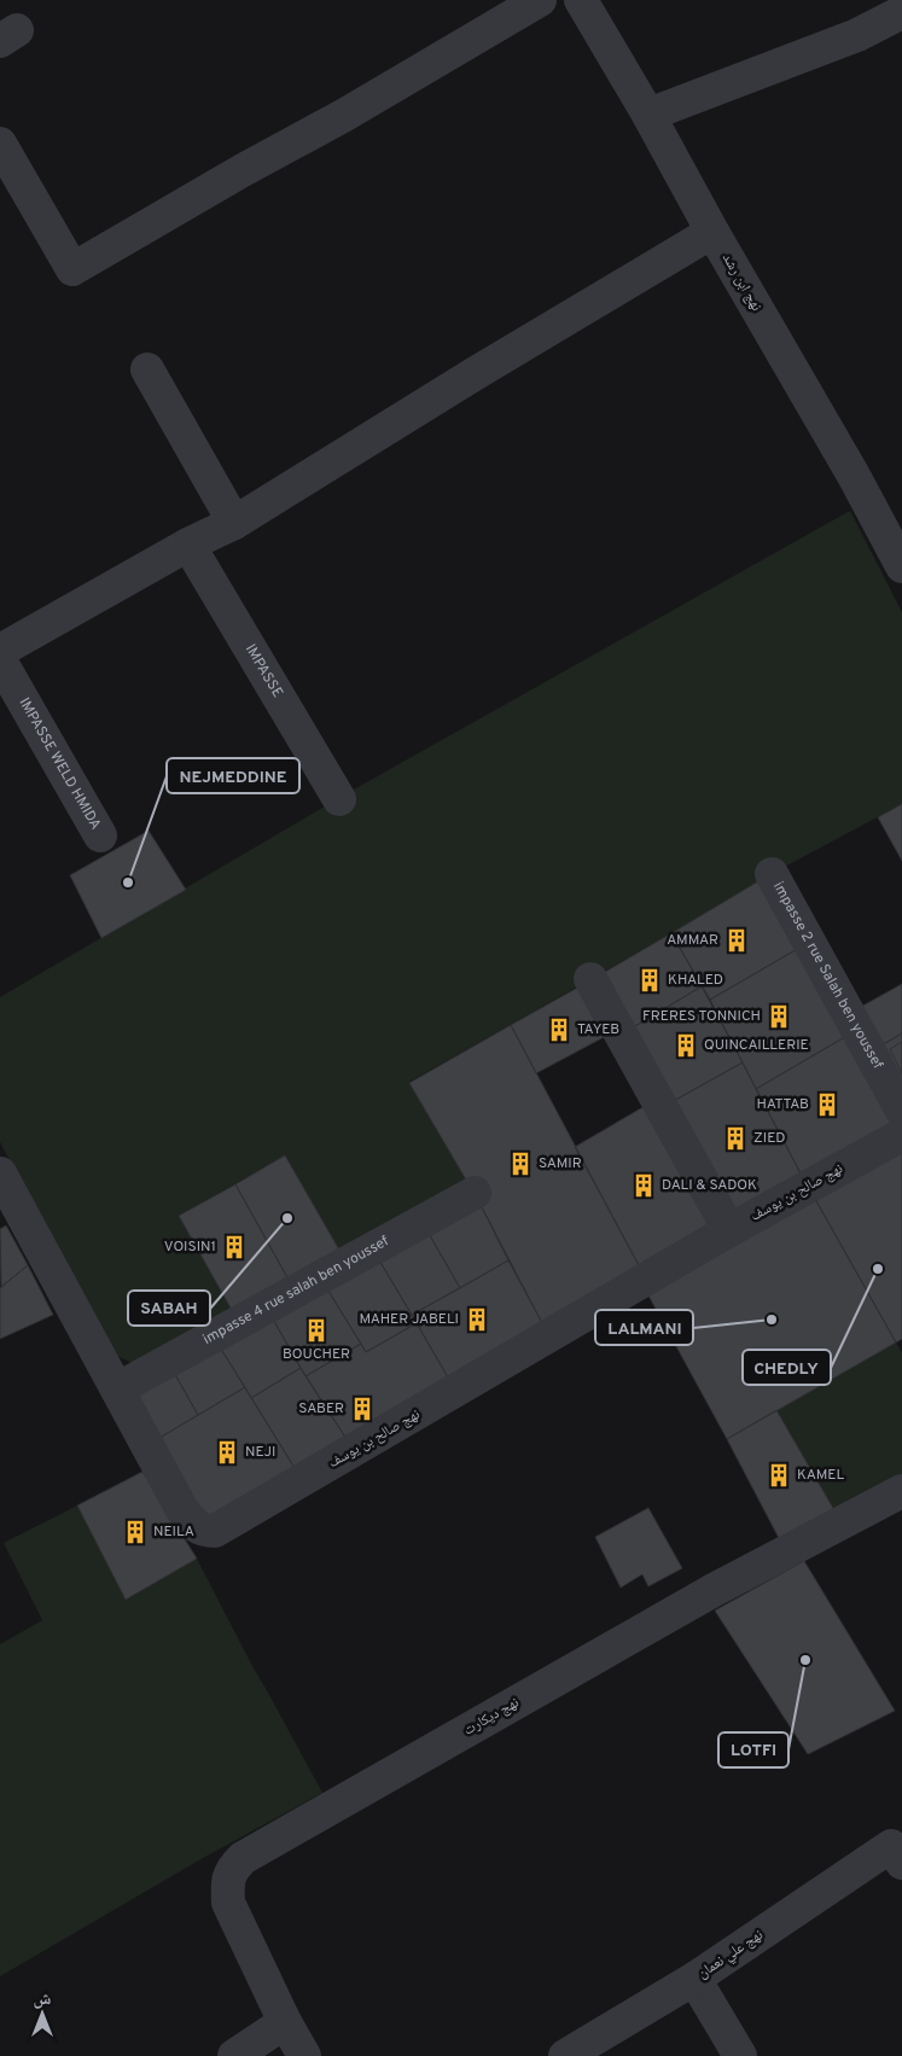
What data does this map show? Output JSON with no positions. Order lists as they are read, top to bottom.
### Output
{
  "streets": {
    "street": [
      "نهج ابن رشد",
      "IMPASSE",
      "IMPASSE WELD HMIDA",
      "impasse 2 rue Salah ben youssef",
      "نهج صالح بن يوسف",
      "impasse 4 rue salah ben youssef",
      "نهج ديكارت",
      "نهج علي نعمان"
    ]
  },
  "crossings": [
    ["نهج صالح بن يوسف", "impasse 4 rue salah ben youssef"]
  ],
  "places": {
    "other": [
      "NEJMEDDINE",
      "SABAH",
      "CHEDLY",
      "LALMANI",
      "LOTFI"
    ],
    "building": [
      "AMMAR",
      "KHALED",
      "FRERES TONNICH",
      "TAYEB",
      "QUINCAILLERIE",
      "HATTAB",
      "ZIED",
      "SAMIR",
      "DALI & SADOK",
      "VOISIN1",
      "MAHER JABELI",
      "BOUCHER",
      "SABER",
      "NEJI",
      "KAMEL",
      "NEILA"
    ]
  },
  "north": "top"
}
